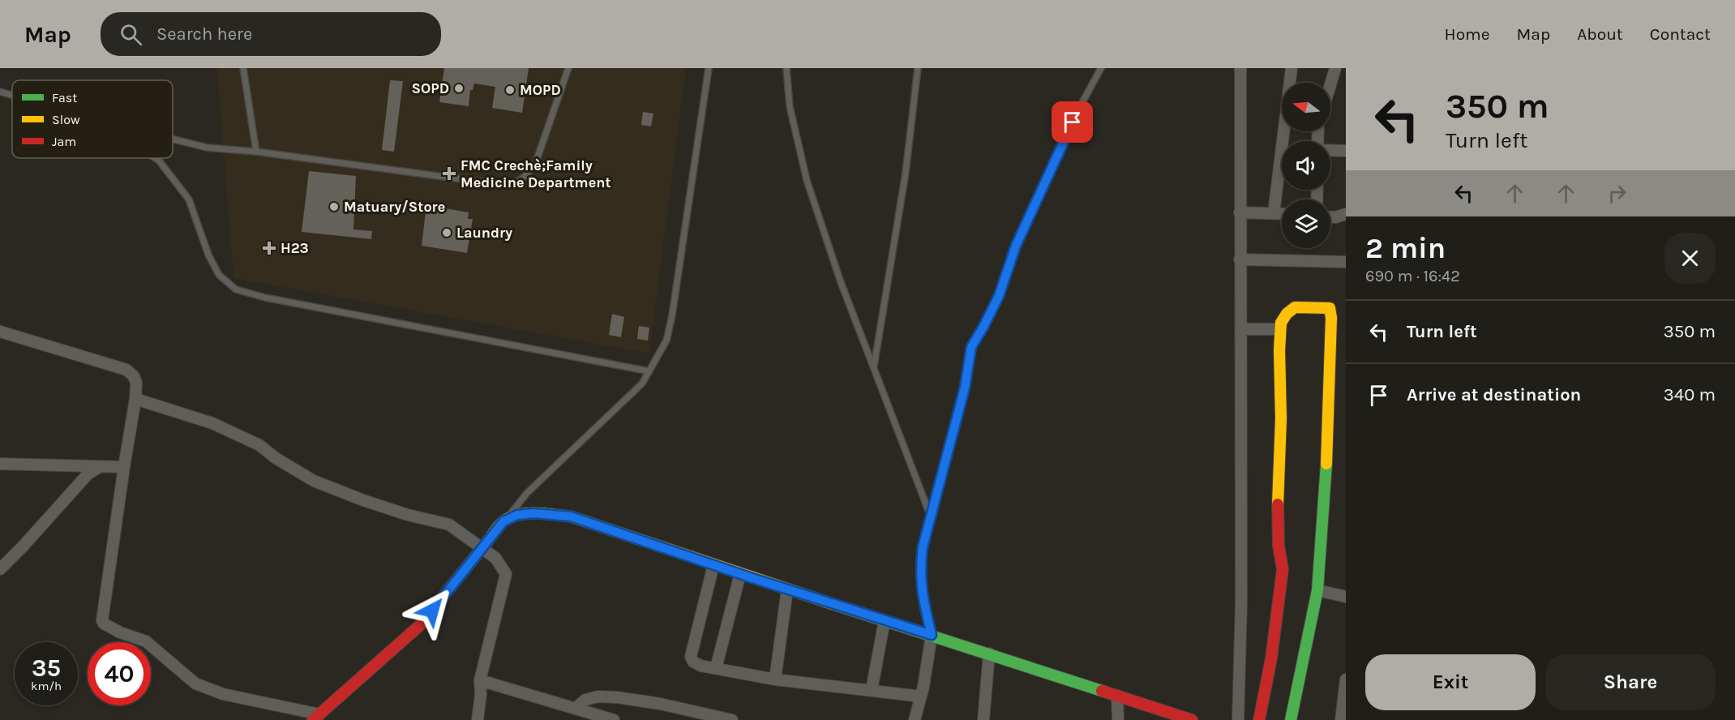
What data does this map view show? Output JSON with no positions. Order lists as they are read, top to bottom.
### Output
{
  "places": {
    "other": [
      "SOPD",
      "MOPD",
      "Matuary/Store",
      "Laundry"
    ],
    "health": ["FMC Crechè;Family Medicine Department", "H23"]
  },
  "legend": ["Fast", "Slow", "Jam"],
  "north": "left",
  "page": {
    "header": "Map",
    "search": "Search here",
    "nav": [
      "Home",
      "Map",
      "About",
      "Contact"
    ],
    "turn": ["350 m", "Turn left"],
    "heading": ["2 min", "690 m · 16:42"],
    "list": [
      {
        "name": "Turn left",
        "value": "350 m"
      },
      {
        "name": "Arrive at destination",
        "value": "340 m"
      }
    ],
    "speed": "35 km/h",
    "limit": "40",
    "buttons": ["Exit", "Share"]
  }
}
